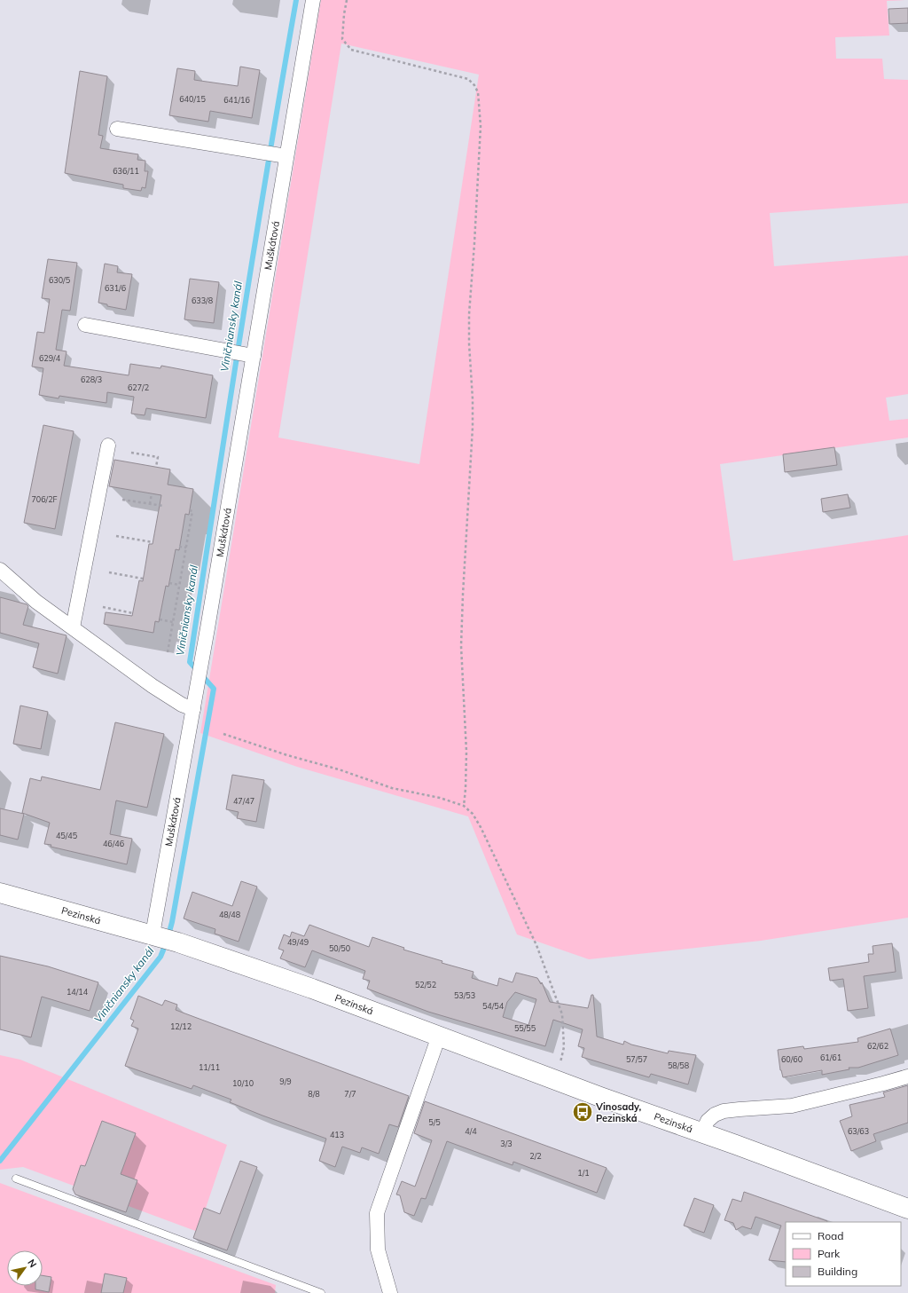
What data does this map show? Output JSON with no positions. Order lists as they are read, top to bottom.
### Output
{
  "streets": {
    "main road": ["Pezinská"],
    "street": ["Muškátová"]
  },
  "crossings": [
    ["Muškátová", "Pezinská"]
  ],
  "water": ["Viničniansky kanál"],
  "places": {
    "bus stop": ["Vinosady, Pezinská"]
  },
  "house_numbers": [
    "640/15",
    "641/16",
    "636/11",
    "630/5",
    "631/6",
    "633/8",
    "629/4",
    "628/3",
    "627/2",
    "706/2F",
    "47/47",
    "45/45",
    "46/46",
    "48/48",
    "49/49",
    "50/50",
    "52/52",
    "14/14",
    "53/53",
    "54/54",
    "12/12",
    "55/55",
    "62/62",
    "61/61",
    "57/57",
    "60/60",
    "58/58",
    "11/11",
    "9/9",
    "10/10",
    "8/8",
    "7/7",
    "5/5",
    "4/4",
    "63/63",
    "413",
    "3/3",
    "2/2",
    "1/1"
  ],
  "legend": ["Road", "Park", "Building"],
  "north": "top right"
}
